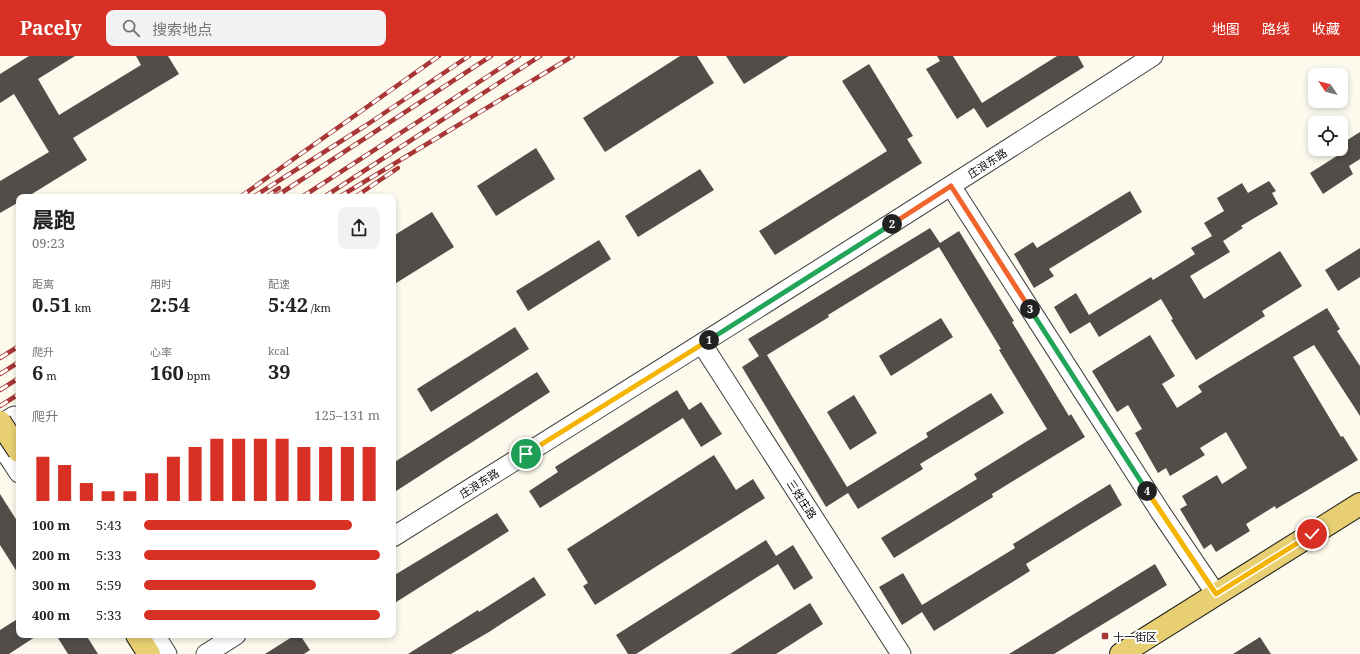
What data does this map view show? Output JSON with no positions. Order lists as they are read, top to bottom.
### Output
{
  "streets": {
    "street": ["庄浪东路", "三姓庄路"]
  },
  "crossings": [
    ["庄浪东路", "三姓庄路"]
  ],
  "places": {
    "transit": ["十一街区"]
  },
  "north": "top left",
  "page": {
    "header": "Pacely",
    "search": "搜索地点",
    "nav": ["地图", "路线", "收藏"],
    "heading": ["晨跑", "09:23"],
    "pins": [
      "2",
      "3",
      "1",
      "4"
    ],
    "stats": [
      ["距离", "0.51 km"],
      ["用时", "2:54"],
      ["配速", "5:42 /km"],
      ["爬升", "6 m"],
      ["心率", "160 bpm"],
      ["kcal", "39"]
    ],
    "chart": ["爬升", "125–131 m"],
    "list": [
      {
        "name": "100 m",
        "note": "5:43"
      },
      {
        "name": "200 m",
        "note": "5:33"
      },
      {
        "name": "300 m",
        "note": "5:59"
      },
      {
        "name": "400 m",
        "note": "5:33"
      }
    ]
  }
}
